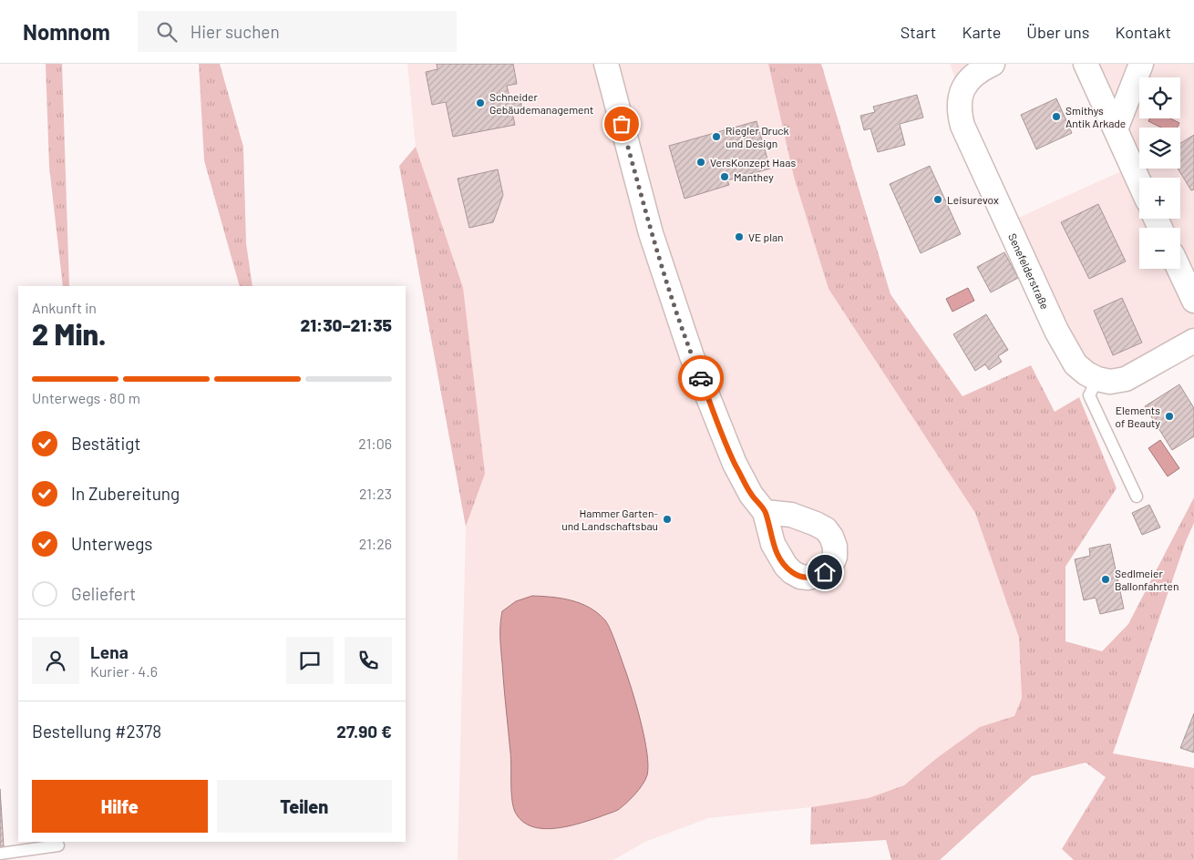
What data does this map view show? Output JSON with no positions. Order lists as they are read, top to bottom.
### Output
{
  "streets": {
    "street": ["Senefelderstraße"]
  },
  "places": [
    "Schneider Gebäudemanagement",
    "Smithys Antik Arkade",
    "Riegler Druck und Design",
    "VersKonzept Haas",
    "Manthey",
    "Leisurevox",
    "VE plan",
    "Elements of Beauty",
    "Hammer Garten- und Landschaftsbau",
    "Sedlmeier Ballonfahrten"
  ],
  "page": {
    "header": "Nomnom",
    "search": "Hier suchen",
    "nav": [
      "Start",
      "Karte",
      "Über uns",
      "Kontakt"
    ],
    "map_buttons": ["+", "−"],
    "heading": ["2 Min.", "Ankunft in", "21:30–21:35"],
    "panel": [
      "Lena",
      "Kurier · 4.6",
      "Bestellung #2378",
      "27.90 €"
    ],
    "bar": "Unterwegs · 80 m",
    "list": [
      ["Bestätigt", "21:06"],
      ["In Zubereitung", "21:23"],
      ["Unterwegs", "21:26"],
      "Geliefert"
    ],
    "buttons": ["Hilfe", "Teilen"]
  }
}
